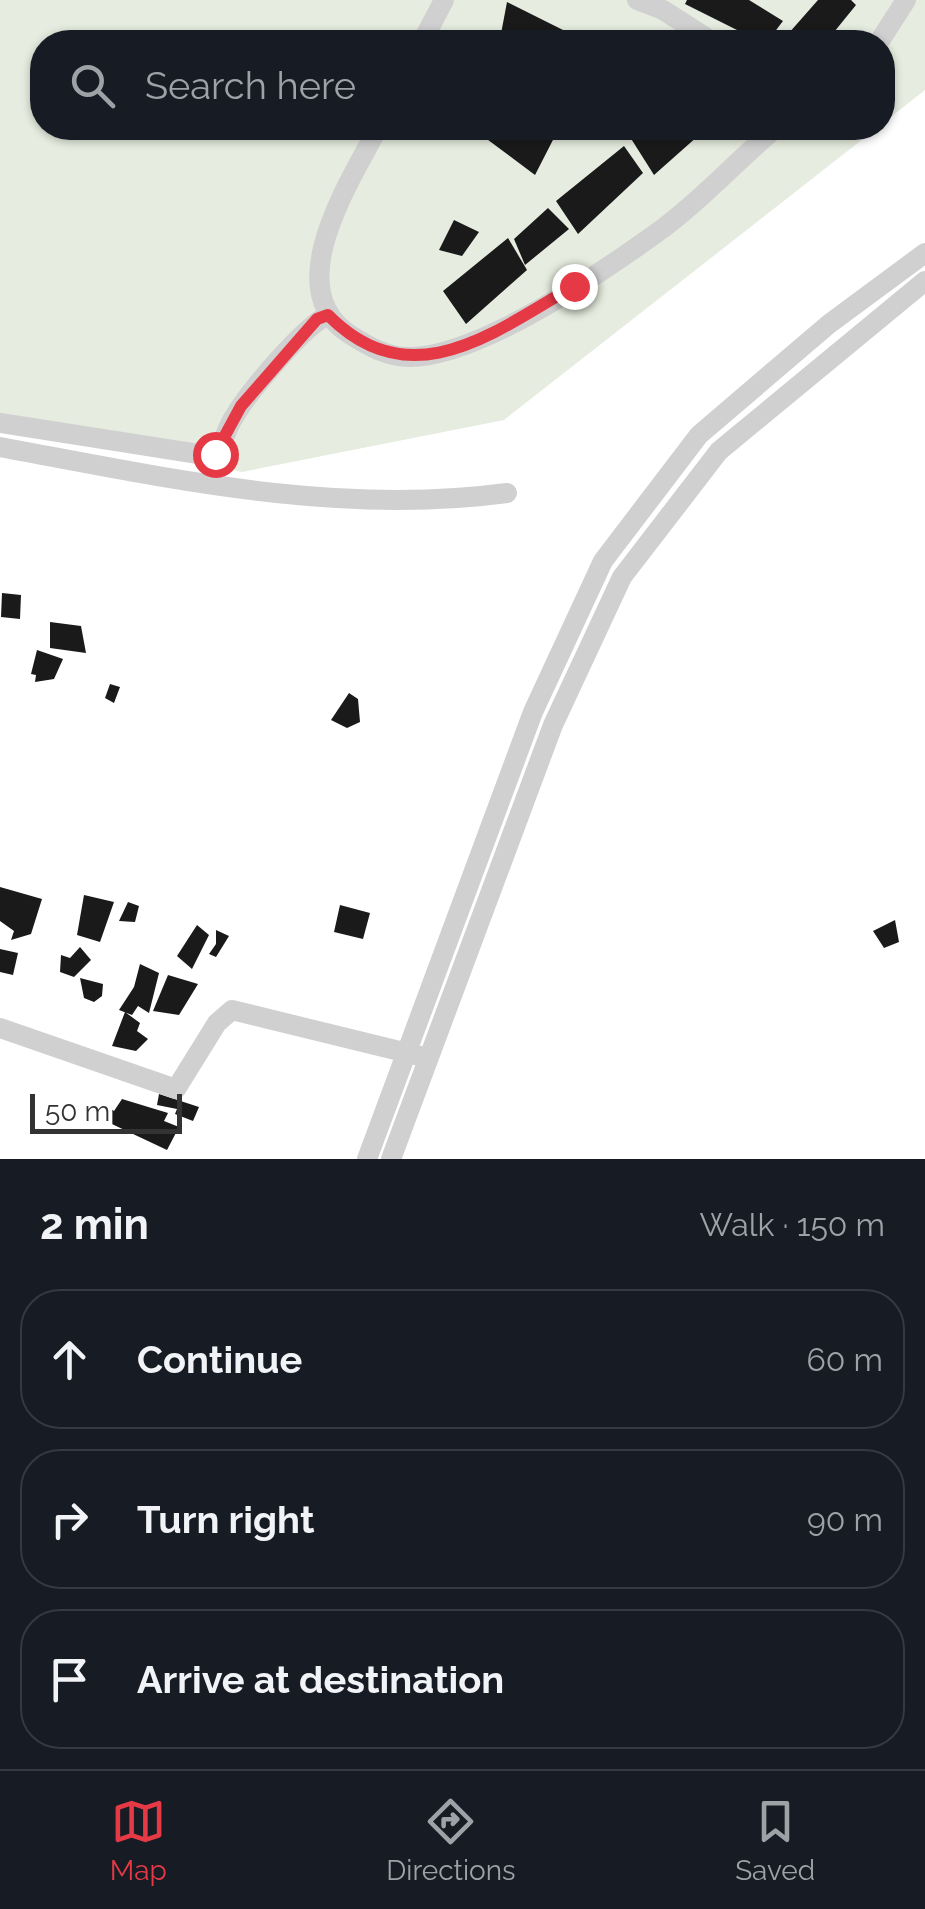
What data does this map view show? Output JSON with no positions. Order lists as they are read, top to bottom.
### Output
{
  "scale_bar": "50 m",
  "page": {
    "search": "Search here",
    "scale": "50 m",
    "heading": ["2 min", "Walk · 150 m"],
    "list": [
      ["Continue", "60 m"],
      ["Turn right", "90 m"],
      "Arrive at destination"
    ],
    "nav": ["Map", "Directions", "Saved"]
  }
}
